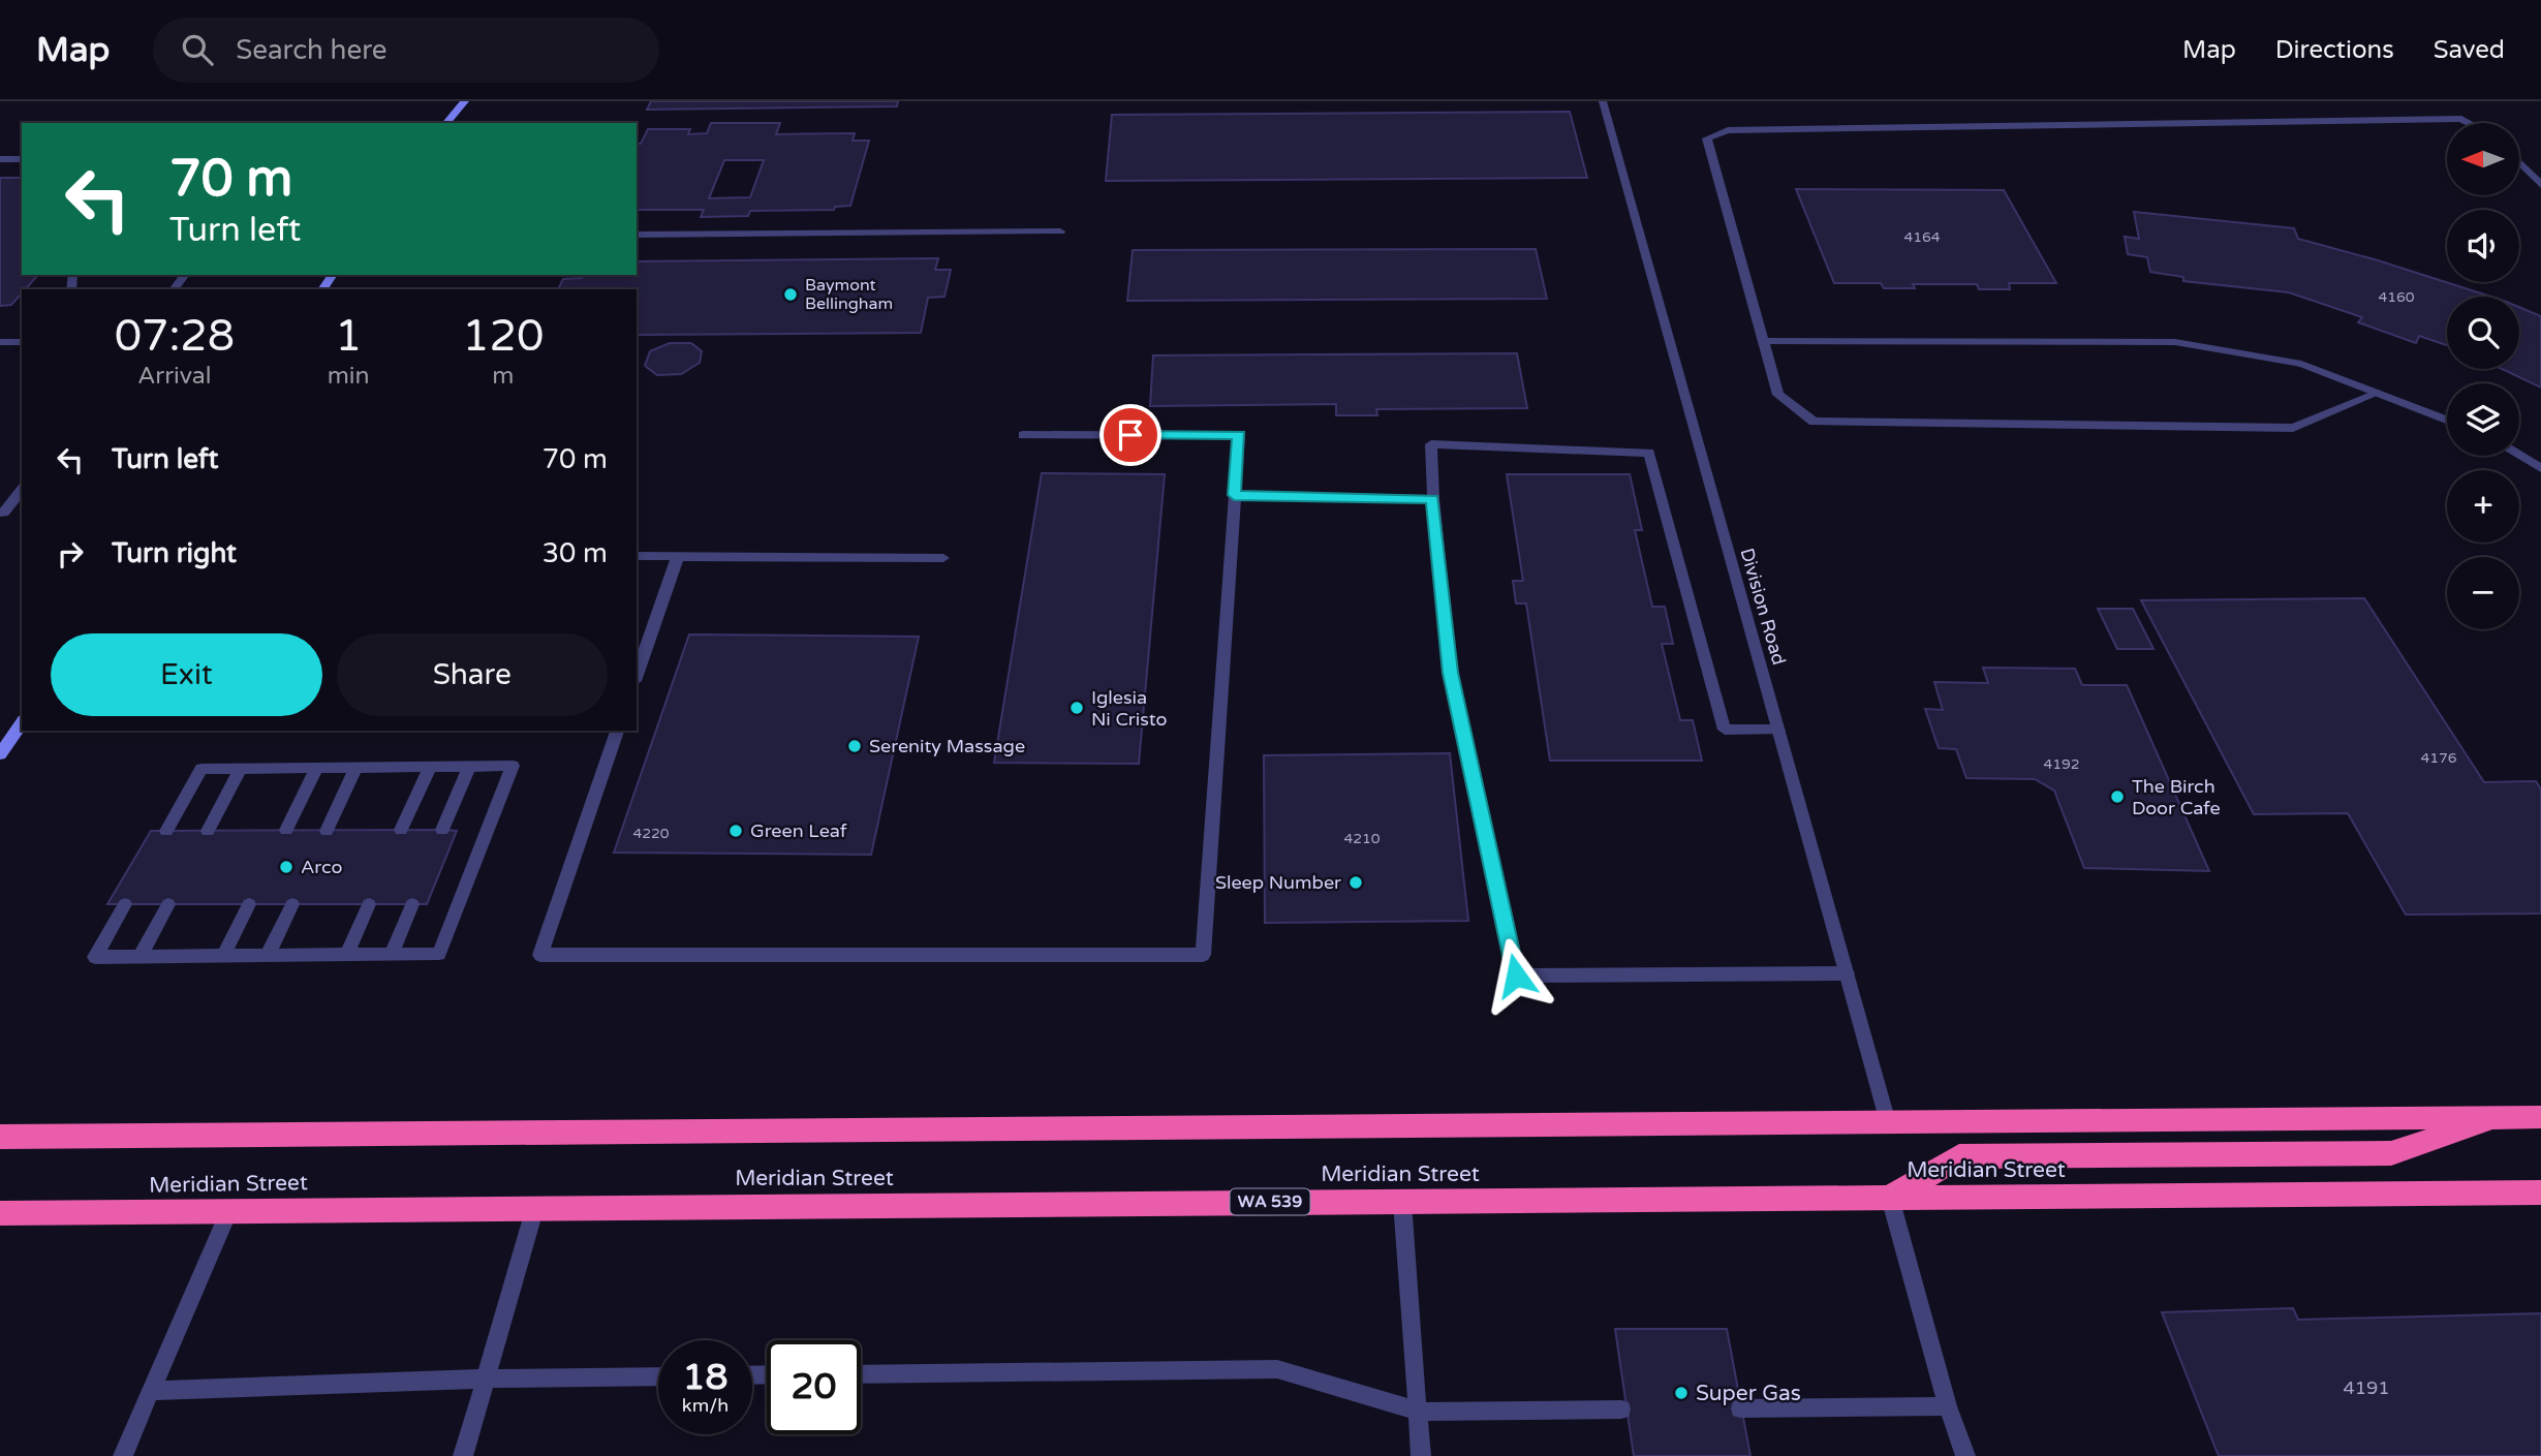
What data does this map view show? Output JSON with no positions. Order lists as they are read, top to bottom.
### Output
{
  "streets": {
    "highway": ["Meridian Street", "WA 539"],
    "street": ["Division Road"]
  },
  "places": [
    "Baymont Bellingham",
    "Iglesia Ni Cristo",
    "Serenity Massage",
    "The Birch Door Cafe",
    "Green Leaf",
    "Arco",
    "Sleep Number",
    "Super Gas"
  ],
  "house_numbers": [
    "4164",
    "4160",
    "4176",
    "4192",
    "4220",
    "4210",
    "4191"
  ],
  "north": "left",
  "page": {
    "header": "Map",
    "search": "Search here",
    "nav": ["Map", "Directions", "Saved"],
    "map_buttons": ["+", "−"],
    "turn": ["70 m", "Turn left"],
    "eta": [
      "07:28",
      "Arrival",
      "1",
      "min",
      "120",
      "m"
    ],
    "list": [
      {
        "name": "Turn left",
        "value": "70 m"
      },
      {
        "name": "Turn right",
        "value": "30 m"
      }
    ],
    "buttons": ["Exit", "Share"],
    "speed": "18 km/h",
    "limit": "20"
  }
}
